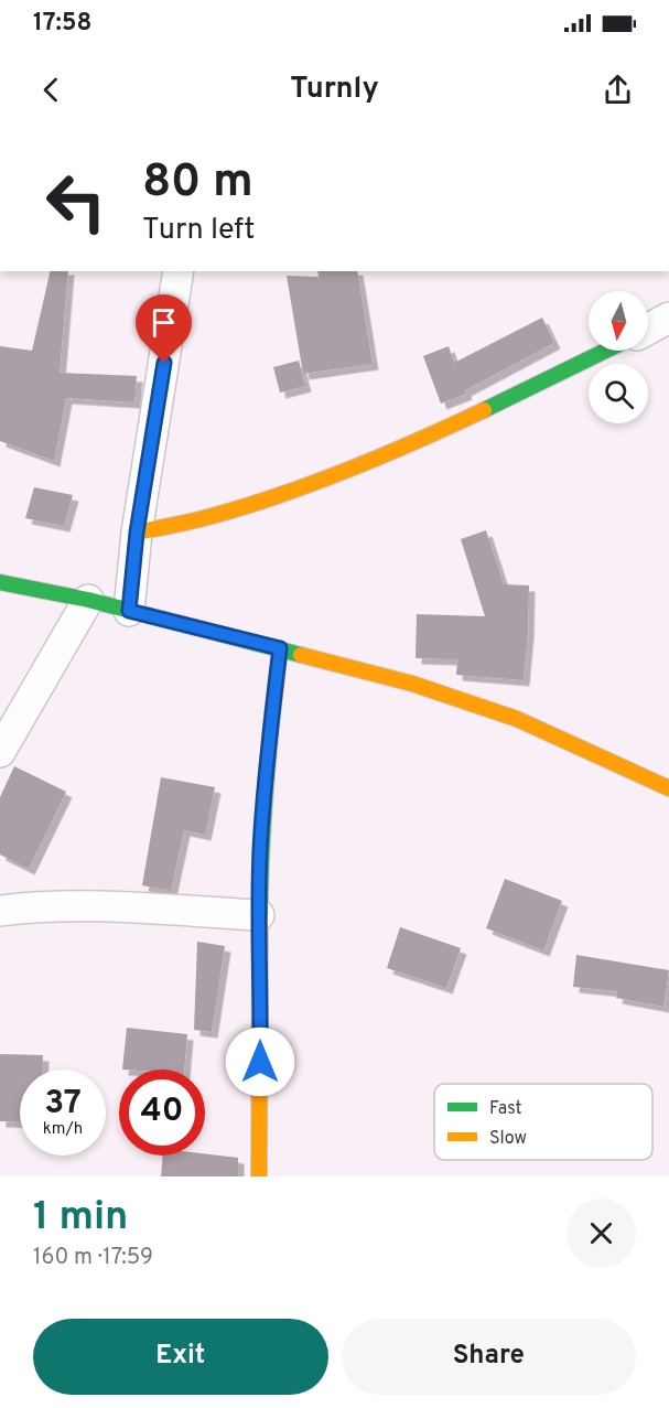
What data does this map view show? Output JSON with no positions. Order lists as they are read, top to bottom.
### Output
{
  "legend": ["Fast", "Slow"],
  "north": "bottom",
  "page": {
    "status": "17:58",
    "header": "Turnly",
    "turn": ["80 m", "Turn left"],
    "speed": "37 km/h",
    "limit": "40",
    "heading": ["1 min", "160 m · 17:59"],
    "buttons": ["Exit", "Share"]
  }
}
